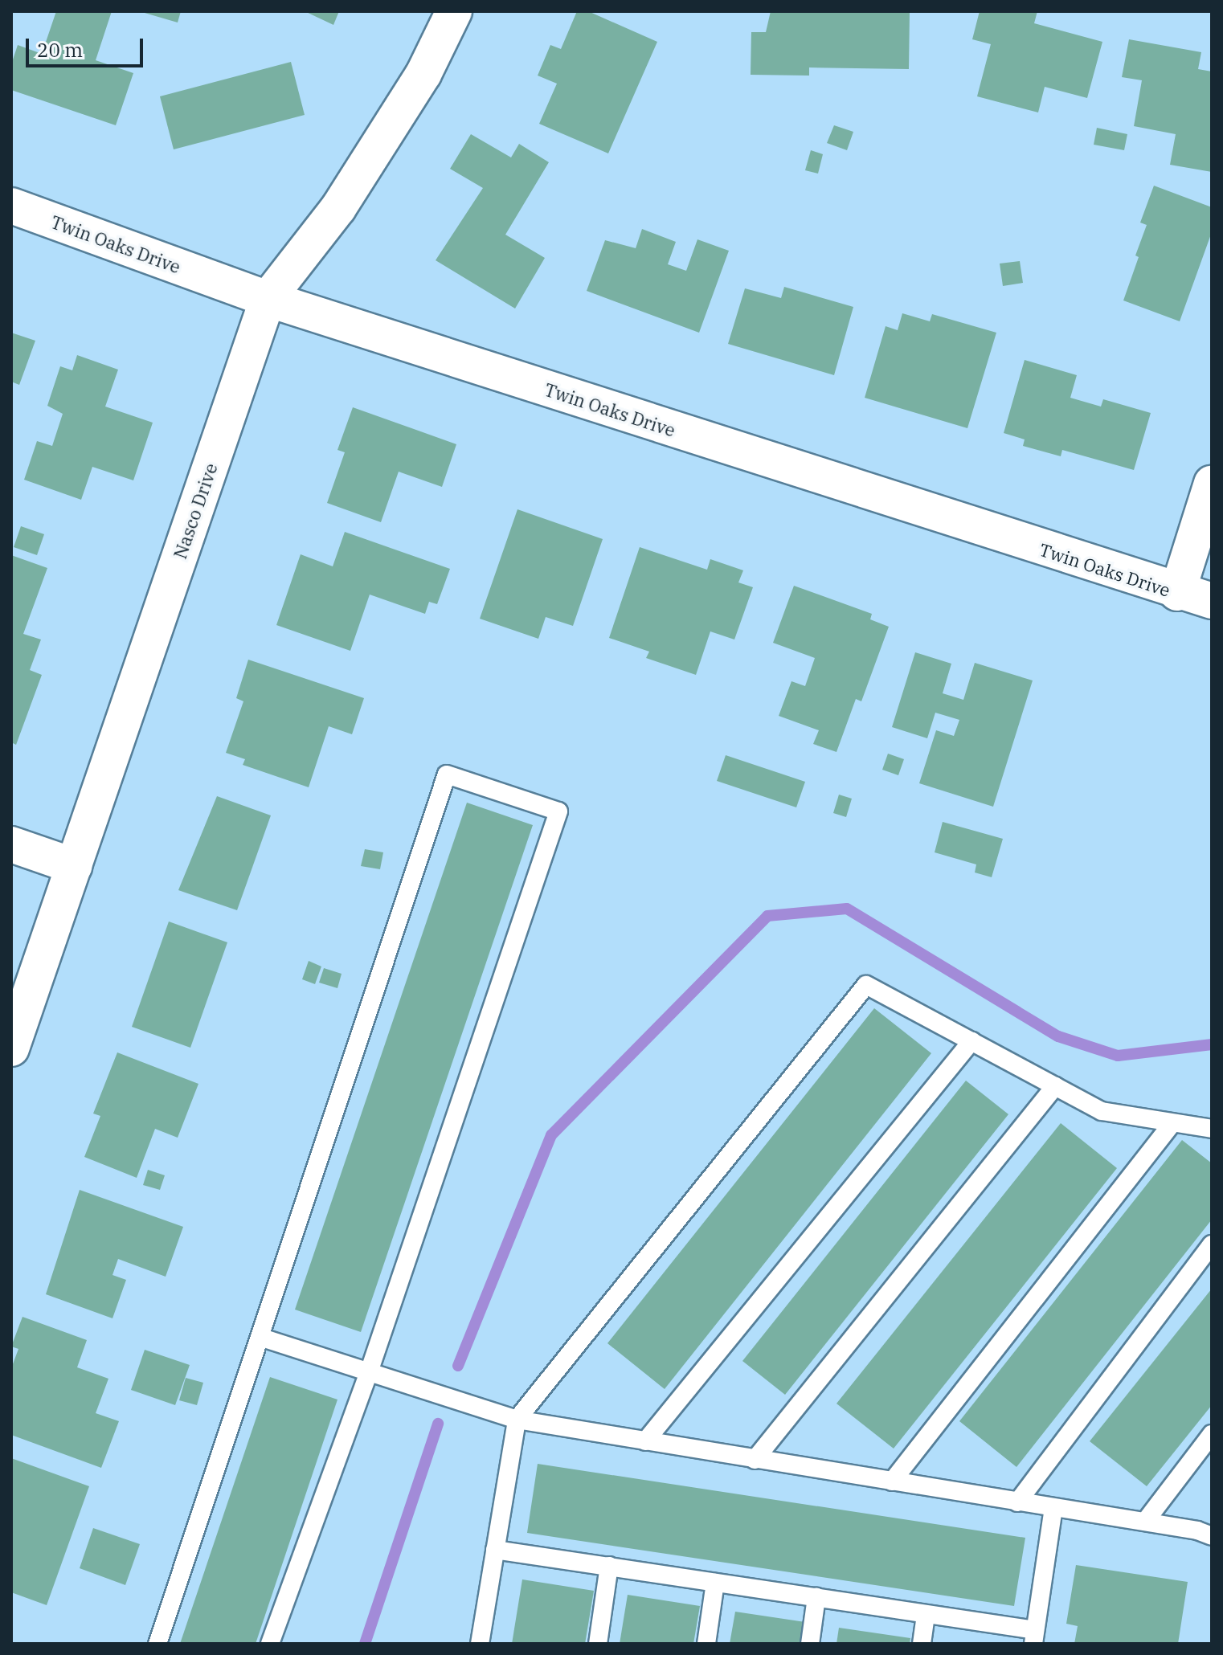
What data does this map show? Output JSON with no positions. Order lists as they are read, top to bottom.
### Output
{
  "streets": {
    "street": ["Twin Oaks Drive", "Nasco Drive"]
  },
  "crossings": [
    ["Twin Oaks Drive", "Nasco Drive"]
  ],
  "scale_bar": "20 m"
}
